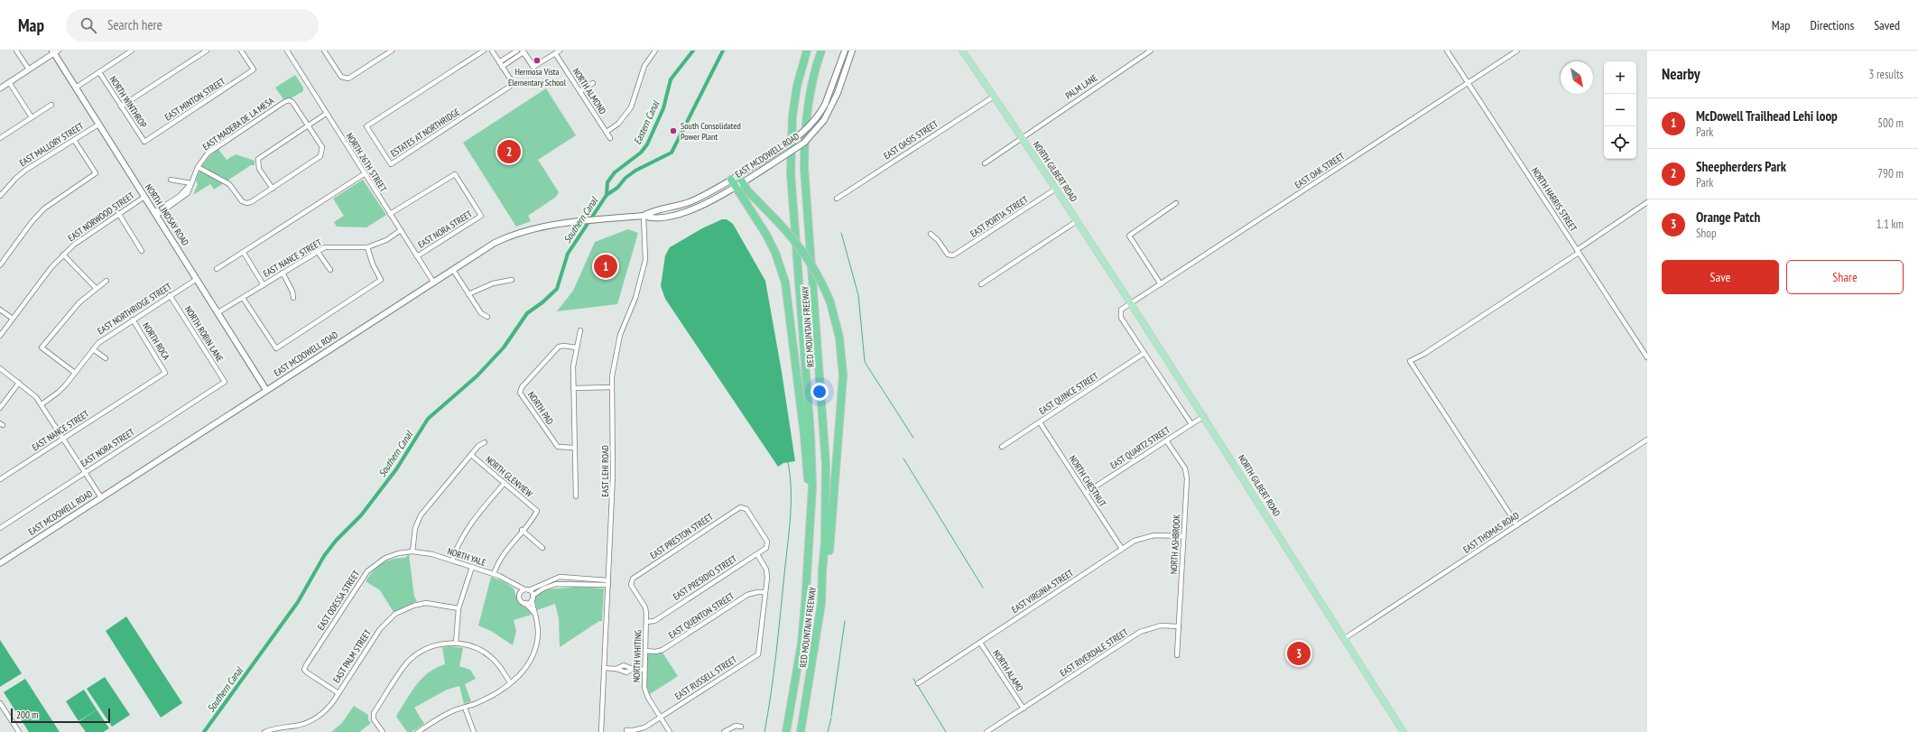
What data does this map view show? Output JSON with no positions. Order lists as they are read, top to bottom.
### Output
{
  "streets": {
    "highway": ["RED MOUNTAIN FREEWAY"],
    "main road": ["EAST MCDOWELL ROAD", "NORTH GILBERT ROAD", "NORTH LINDSAY ROAD"],
    "street": [
      "PALM LANE",
      "NORTH ALMOND",
      "EAST MINTON STREET",
      "NORTH WINTHROP",
      "EAST MADERA DE LA MESA",
      "ESTATES AT NORTHRIDGE",
      "EAST OASIS STREET",
      "EAST MALLORY STREET",
      "NORTH 26TH STREET",
      "EAST OAK STREET",
      "NORTH HARRIS STREET",
      "EAST NORWOOD STREET",
      "EAST PORTIA STREET",
      "EAST NORA STREET",
      "EAST NANCE STREET",
      "EAST NORTHRIDGE STREET",
      "NORTH ROBIN LANE",
      "NORTH ROCA",
      "EAST QUINCE STREET",
      "NORTH PAD",
      "EAST QUARTZ STREET",
      "EAST LEHI ROAD",
      "NORTH GLENVIEW",
      "NORTH CHESTNUT",
      "EAST THOMAS ROAD",
      "EAST PRESTON STREET",
      "NORTH ASHBROOK",
      "NORTH YALE",
      "EAST PRESIDIO STREET",
      "EAST VIRGINIA STREET",
      "EAST ODESSA STREET",
      "EAST QUENTON STREET",
      "EAST RIVERDALE STREET",
      "EAST PALM STREET",
      "NORTH WHITING",
      "NORTH ALAMO",
      "EAST RUSSELL STREET"
    ]
  },
  "crossings": [
    ["PALM LANE", "NORTH GILBERT ROAD"],
    ["EAST MINTON STREET", "NORTH WINTHROP"],
    ["EAST MADERA DE LA MESA", "NORTH LINDSAY ROAD"],
    ["EAST OASIS STREET", "NORTH GILBERT ROAD"],
    ["EAST MALLORY STREET", "NORTH LINDSAY ROAD"],
    ["EAST MCDOWELL ROAD", "NORTH 26TH STREET"],
    ["EAST MCDOWELL ROAD", "NORTH LINDSAY ROAD"],
    ["EAST MCDOWELL ROAD", "EAST LEHI ROAD"],
    ["NORTH 26TH STREET", "EAST NORA STREET"],
    ["NORTH 26TH STREET", "EAST NANCE STREET"],
    ["EAST OAK STREET", "NORTH GILBERT ROAD"],
    ["EAST OAK STREET", "NORTH HARRIS STREET"],
    ["NORTH GILBERT ROAD", "EAST PORTIA STREET"],
    ["NORTH GILBERT ROAD", "EAST QUARTZ STREET"],
    ["NORTH GILBERT ROAD", "EAST THOMAS ROAD"],
    ["NORTH LINDSAY ROAD", "EAST NORWOOD STREET"],
    ["NORTH LINDSAY ROAD", "EAST NANCE STREET"],
    ["NORTH LINDSAY ROAD", "EAST NORTHRIDGE STREET"],
    ["EAST NORA STREET", "NORTH ROBIN LANE"],
    ["EAST NANCE STREET", "NORTH ROCA"],
    ["EAST NORTHRIDGE STREET", "NORTH ROBIN LANE"],
    ["EAST NORTHRIDGE STREET", "NORTH ROCA"],
    ["EAST QUINCE STREET", "NORTH CHESTNUT"],
    ["EAST QUARTZ STREET", "NORTH CHESTNUT"],
    ["EAST QUARTZ STREET", "NORTH ASHBROOK"],
    ["NORTH CHESTNUT", "EAST VIRGINIA STREET"],
    ["EAST PRESTON STREET", "EAST PRESIDIO STREET"],
    ["EAST PRESTON STREET", "NORTH WHITING"],
    ["NORTH ASHBROOK", "EAST VIRGINIA STREET"],
    ["NORTH ASHBROOK", "EAST RIVERDALE STREET"],
    ["NORTH YALE", "EAST ODESSA STREET"],
    ["EAST PRESIDIO STREET", "NORTH WHITING"],
    ["EAST VIRGINIA STREET", "NORTH ALAMO"],
    ["EAST ODESSA STREET", "EAST PALM STREET"],
    ["EAST QUENTON STREET", "NORTH WHITING"],
    ["EAST QUENTON STREET", "EAST RUSSELL STREET"],
    ["EAST RIVERDALE STREET", "NORTH ALAMO"],
    ["NORTH WHITING", "EAST RUSSELL STREET"]
  ],
  "water": ["Eastern Canal", "Southern Canal"],
  "places": ["Hermosa Vista Elementary School", "South Consolidated Power Plant"],
  "scale_bar": "200 m",
  "north": "bottom right",
  "page": {
    "header": "Map",
    "search": "Search here",
    "nav": ["Map", "Directions", "Saved"],
    "heading": ["Nearby", "3 results"],
    "map_buttons": ["+", "−"],
    "list": [
      {
        "mark": "1",
        "name": "McDowell Trailhead Lehi loop",
        "note": "Park",
        "value": "500 m"
      },
      {
        "mark": "2",
        "name": "Sheepherders Park",
        "note": "Park",
        "value": "790 m"
      },
      {
        "mark": "3",
        "name": "Orange Patch",
        "note": "Shop",
        "value": "1.1 km"
      }
    ],
    "pins": ["2", "1", "3"],
    "buttons": ["Save", "Share"],
    "scale": "200 m"
  }
}
